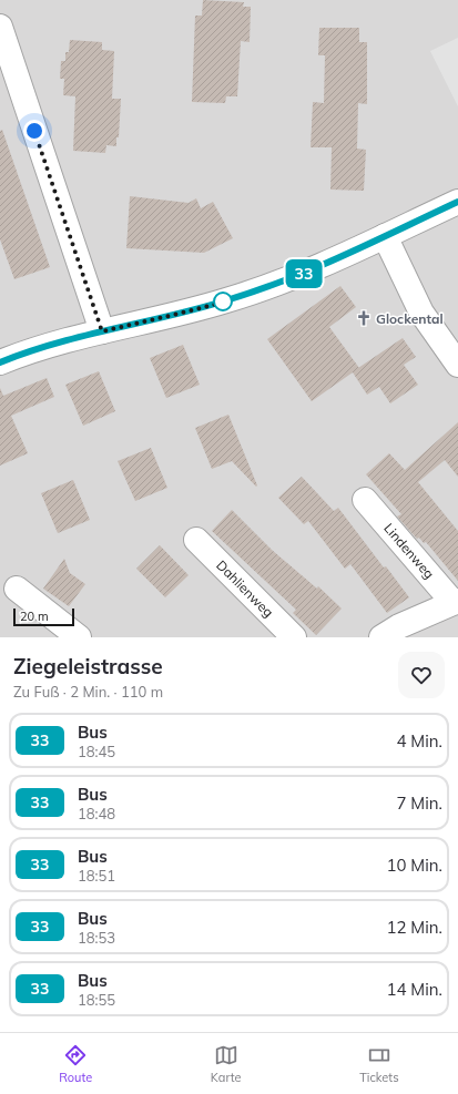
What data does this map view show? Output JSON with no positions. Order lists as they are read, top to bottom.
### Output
{
  "streets": {
    "street": ["Lindenweg", "Dahlienweg"]
  },
  "places": {
    "church": ["Glockental"]
  },
  "lines": ["bus line 33"],
  "scale_bar": "20 m",
  "page": {
    "on_map": "33",
    "scale": "20 m",
    "heading": ["Ziegeleistrasse", "Zu Fuß · 2 Min. · 110 m"],
    "list": [
      {
        "mark": "33",
        "name": "Bus",
        "note": "18:45",
        "value": "4 Min."
      },
      {
        "mark": "33",
        "name": "Bus",
        "note": "18:48",
        "value": "7 Min."
      },
      {
        "mark": "33",
        "name": "Bus",
        "note": "18:51",
        "value": "10 Min."
      },
      {
        "mark": "33",
        "name": "Bus",
        "note": "18:53",
        "value": "12 Min."
      },
      {
        "mark": "33",
        "name": "Bus",
        "note": "18:55",
        "value": "14 Min."
      }
    ],
    "tabs": ["Route", "Karte", "Tickets"]
  }
}
